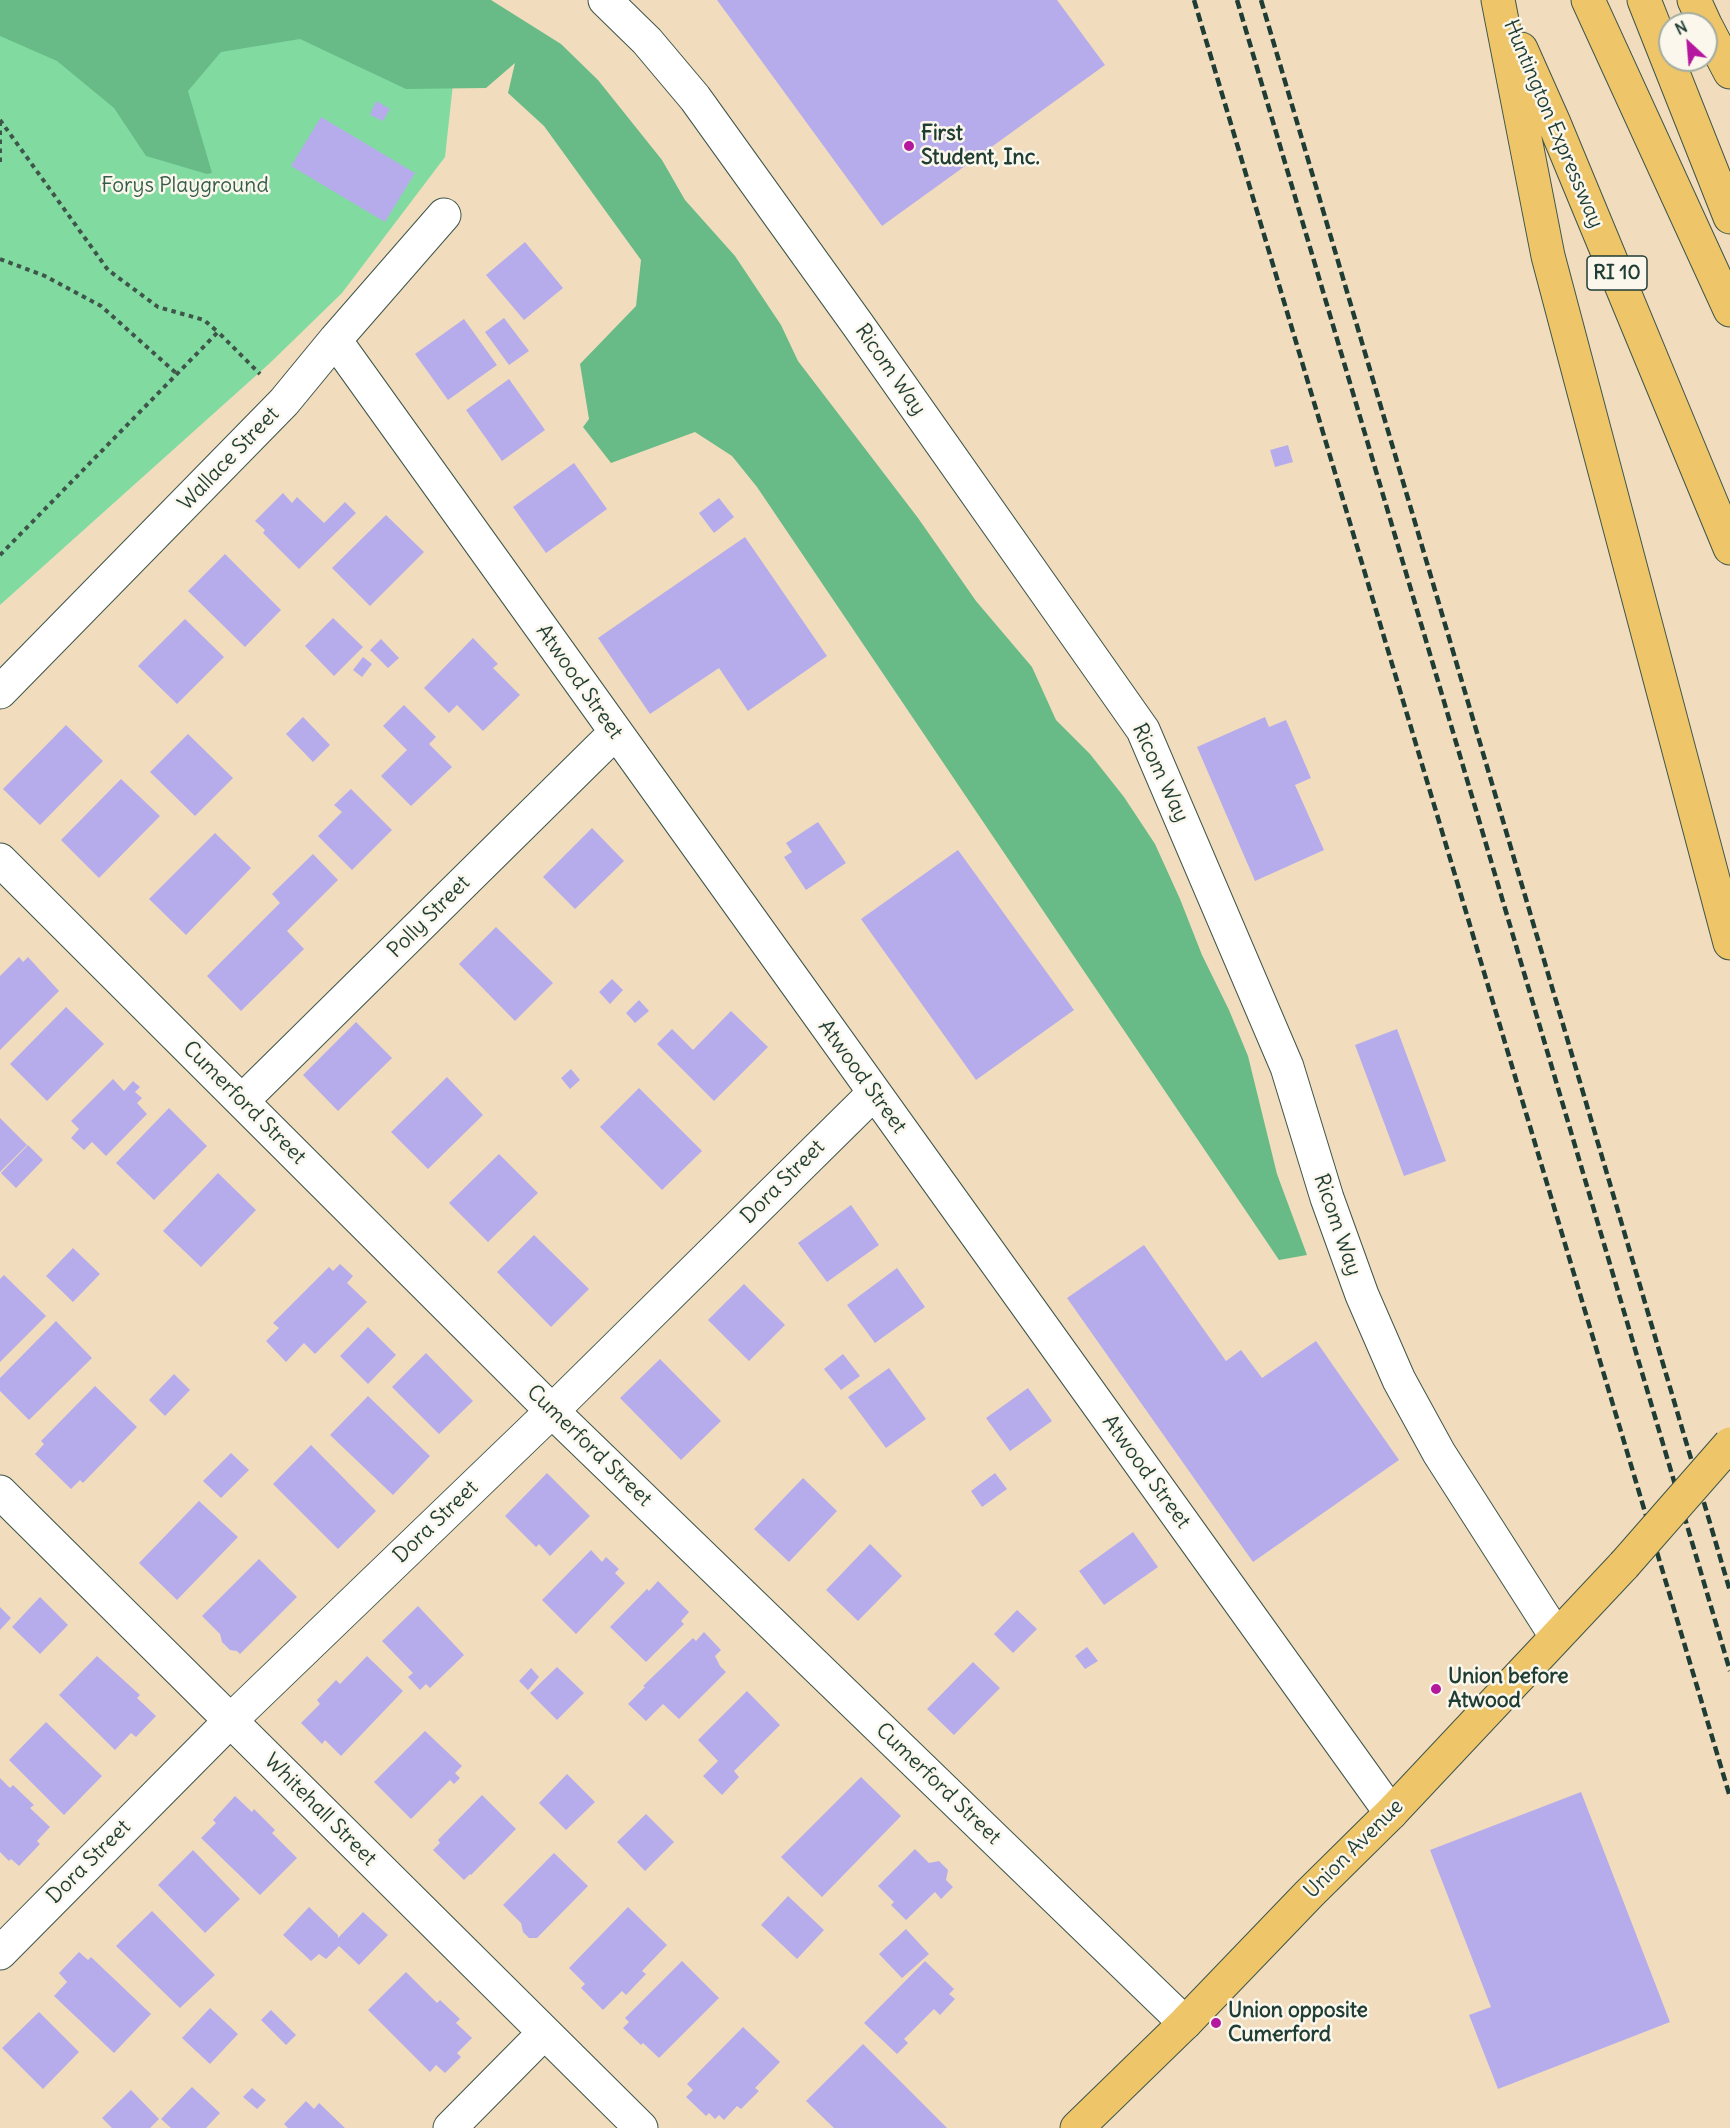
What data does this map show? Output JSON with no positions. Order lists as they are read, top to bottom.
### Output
{
  "streets": {
    "main road": ["Huntington Expressway", "RI 10", "Union Avenue"],
    "street": [
      "Ricom Way",
      "Wallace Street",
      "Atwood Street",
      "Polly Street",
      "Cumerford Street",
      "Dora Street",
      "Whitehall Street"
    ]
  },
  "crossings": [
    ["Ricom Way", "Union Avenue"],
    ["Wallace Street", "Atwood Street"],
    ["Atwood Street", "Polly Street"],
    ["Atwood Street", "Dora Street"],
    ["Atwood Street", "Union Avenue"],
    ["Polly Street", "Cumerford Street"],
    ["Cumerford Street", "Dora Street"],
    ["Cumerford Street", "Union Avenue"],
    ["Dora Street", "Whitehall Street"]
  ],
  "parks": ["Forys Playground"],
  "places": ["First Student, Inc.", "Union before Atwood", "Union opposite Cumerford"],
  "north": "top left"
}
